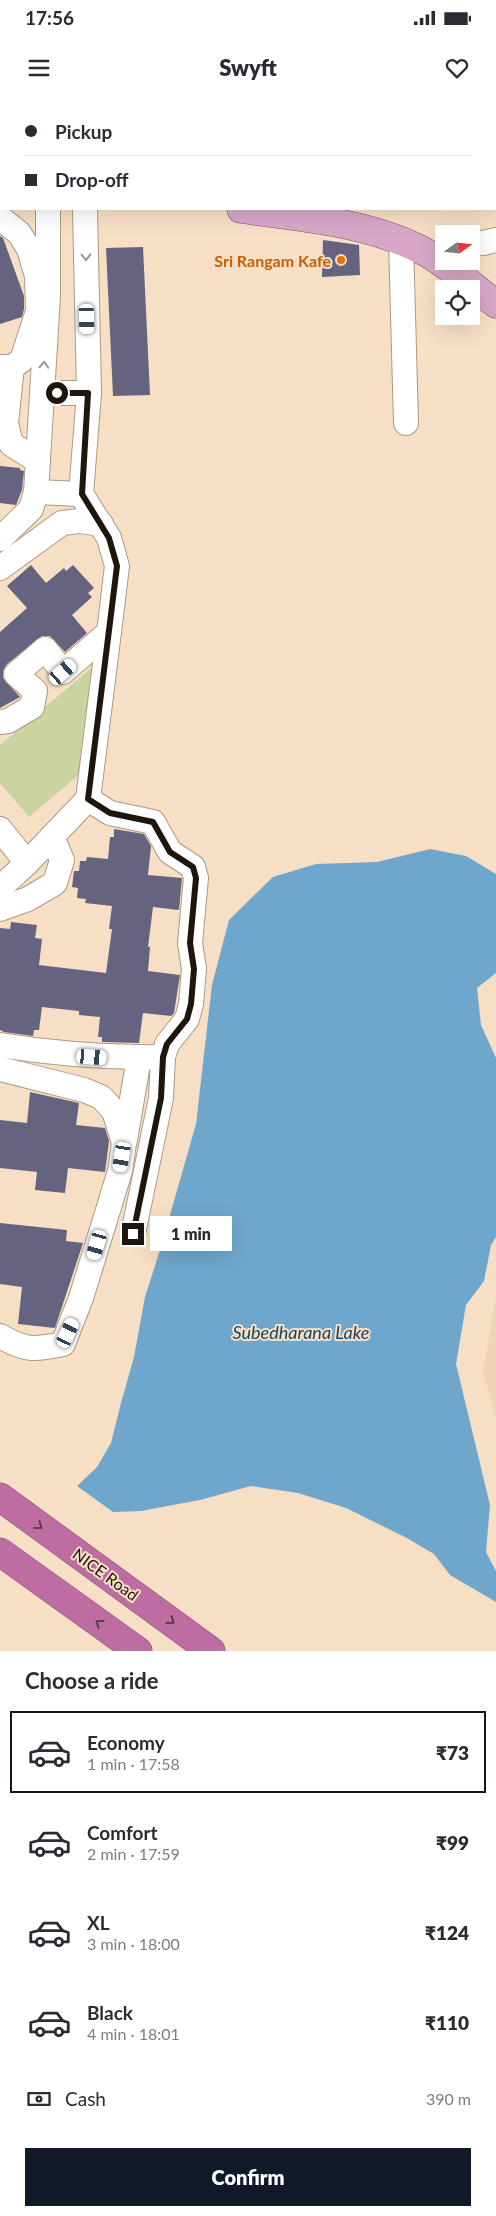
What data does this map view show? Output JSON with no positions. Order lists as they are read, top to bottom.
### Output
{
  "streets": {
    "highway": ["NICE Road"]
  },
  "water": ["Subedharana Lake"],
  "places": ["Sri Rangam Kafe"],
  "north": "right",
  "page": {
    "status": "17:56",
    "header": "Swyft",
    "banner": ["Pickup", "Drop-off"],
    "bubble": "1 min",
    "heading": "Choose a ride",
    "list": [
      {
        "name": "Economy",
        "note": "1 min · 17:58",
        "value": "₹73"
      },
      {
        "name": "Comfort",
        "note": "2 min · 17:59",
        "value": "₹99"
      },
      {
        "name": "XL",
        "note": "3 min · 18:00",
        "value": "₹124"
      },
      {
        "name": "Black",
        "note": "4 min · 18:01",
        "value": "₹110"
      }
    ],
    "pay": ["Cash", "390 m"],
    "buttons": "Confirm"
  }
}
